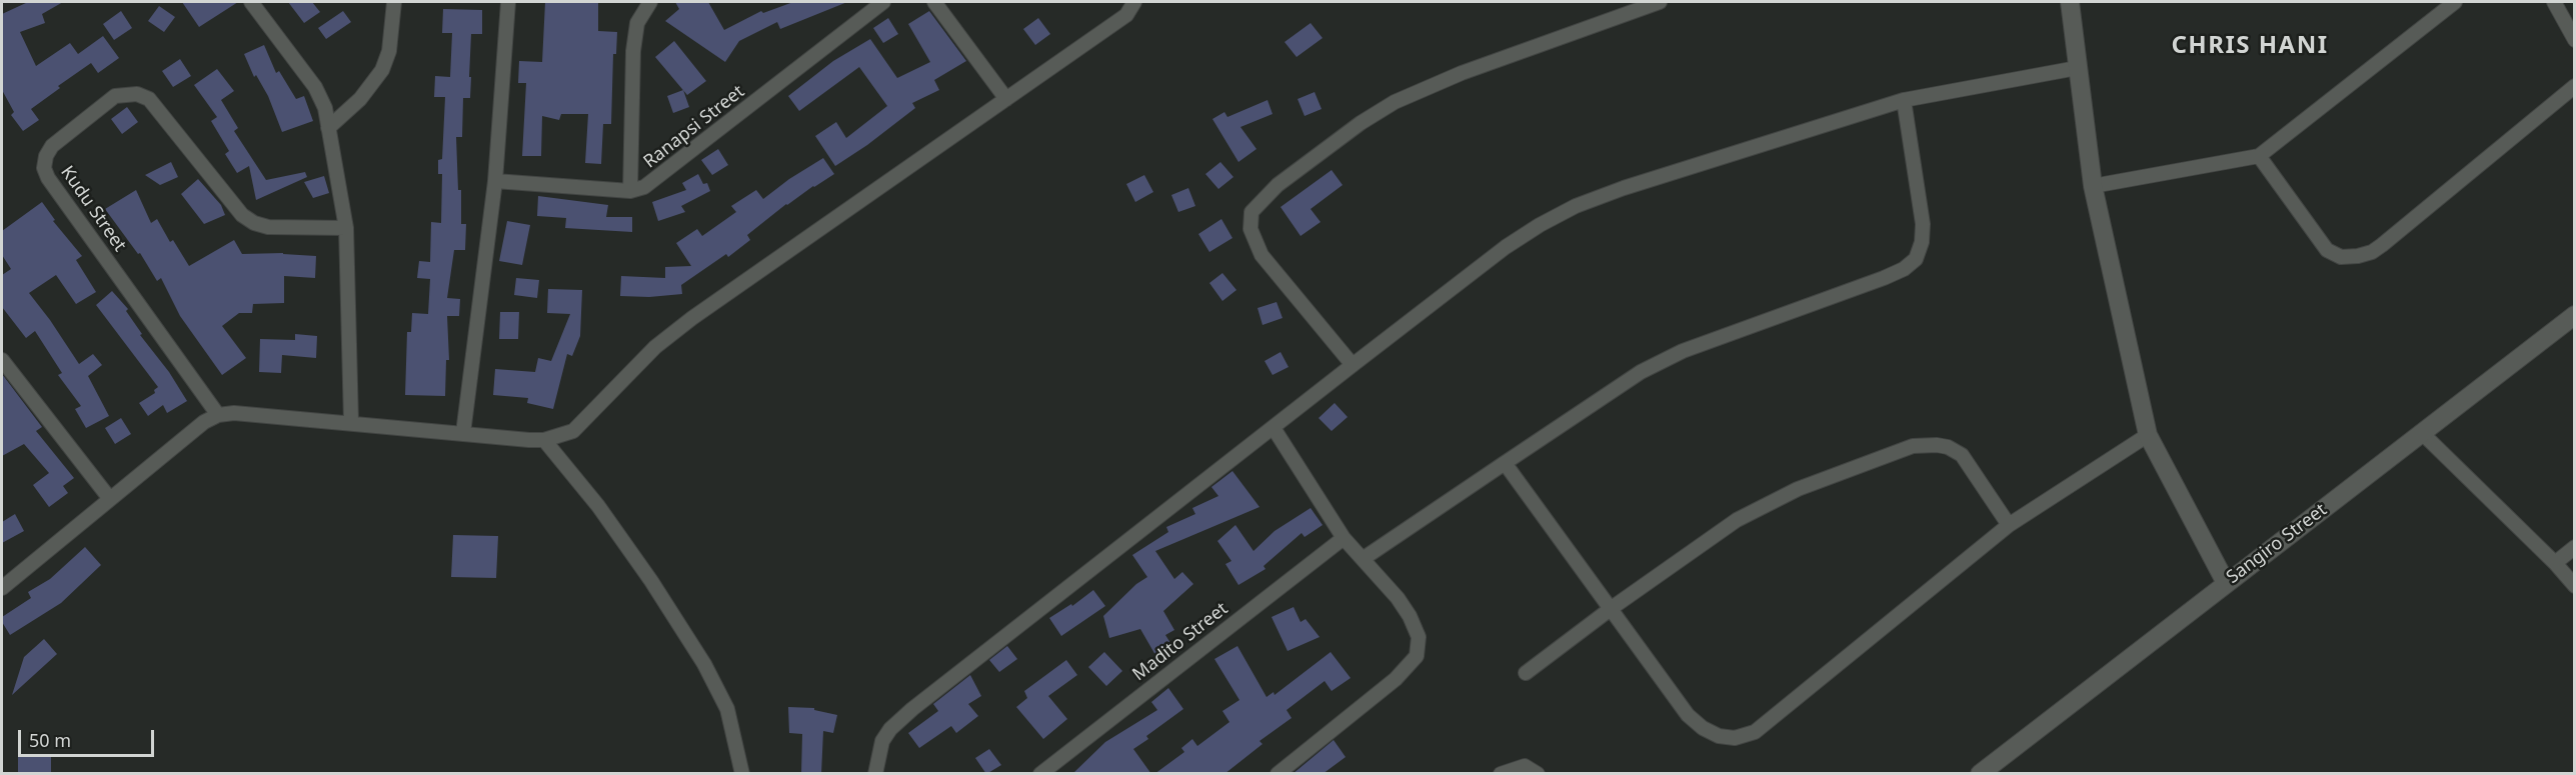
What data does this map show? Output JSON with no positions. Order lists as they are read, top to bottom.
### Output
{
  "streets": {
    "street": [
      "Ranapsi Street",
      "Kudu Street",
      "Sangiro Street",
      "Madito Street"
    ]
  },
  "districts": ["CHRIS HANI"],
  "scale_bar": "50 m"
}
